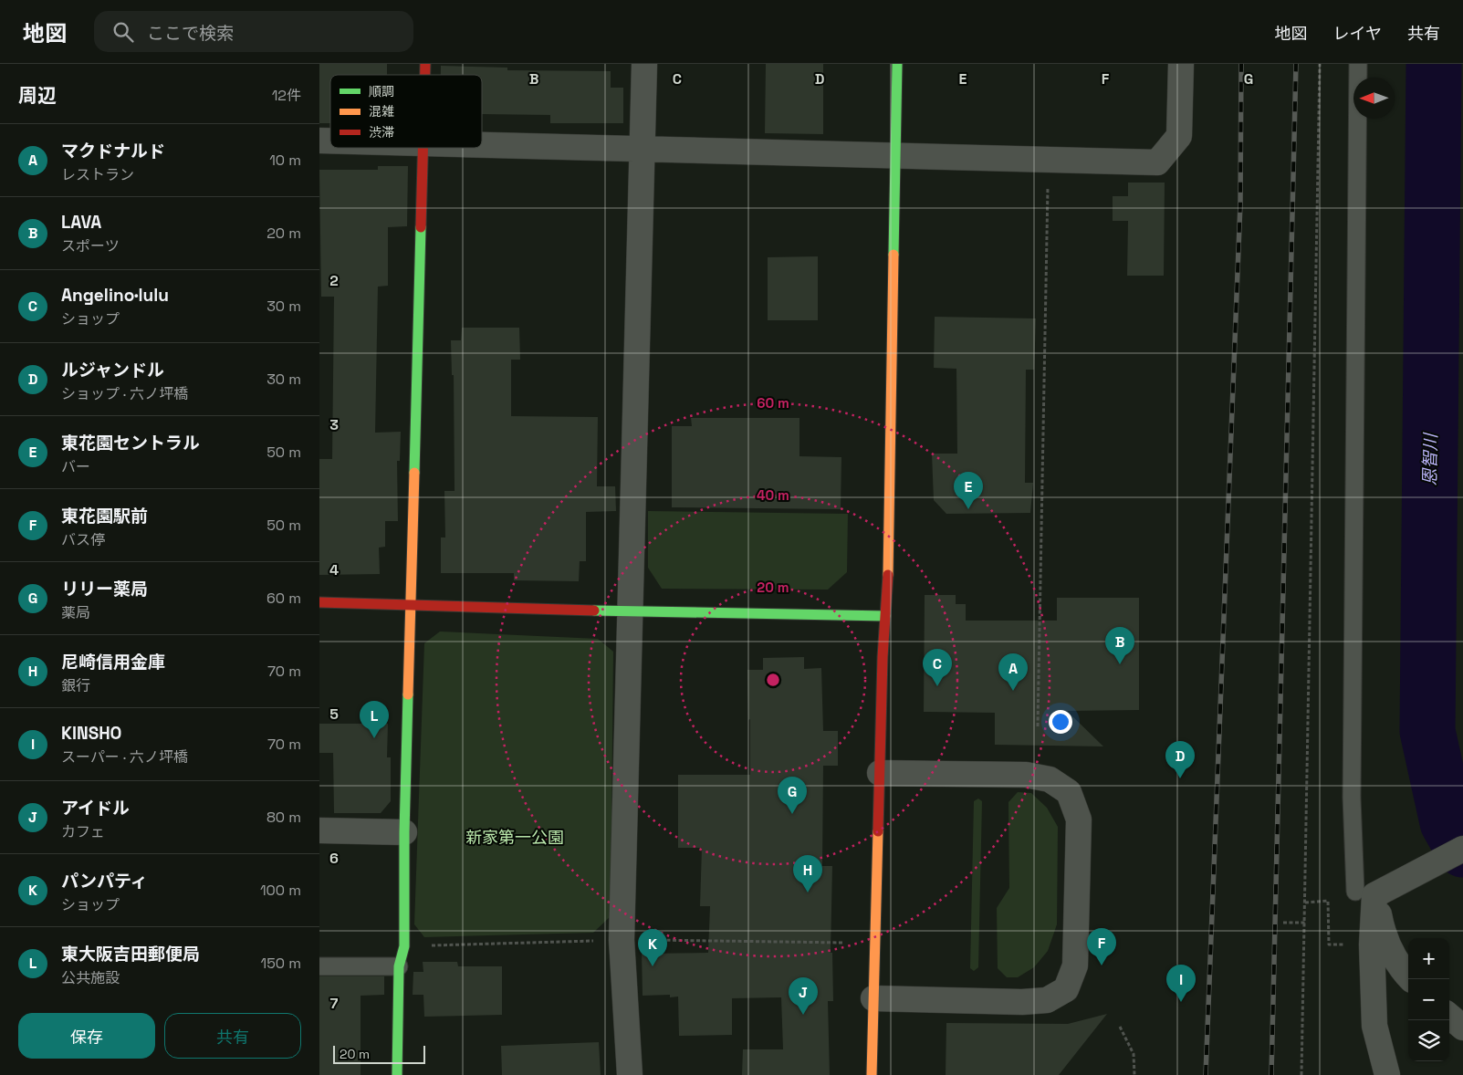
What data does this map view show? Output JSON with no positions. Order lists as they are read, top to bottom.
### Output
{
  "water": ["恩智川"],
  "parks": ["新家第一公園"],
  "legend": ["順調", "混雑", "渋滞"],
  "scale_bar": "20 m",
  "north": "left",
  "page": {
    "header": "地図",
    "search": "ここで検索",
    "nav": ["地図", "レイヤ", "共有"],
    "heading": ["周辺", "12件"],
    "list": [
      {
        "mark": "A",
        "name": "マクドナルド",
        "note": "レストラン",
        "value": "10 m"
      },
      {
        "mark": "B",
        "name": "LAVA",
        "note": "スポーツ",
        "value": "20 m"
      },
      {
        "mark": "C",
        "name": "Angelino·lulu",
        "note": "ショップ",
        "value": "30 m"
      },
      {
        "mark": "D",
        "name": "ルジャンドル",
        "note": "ショップ · 六ノ坪橋",
        "value": "30 m"
      },
      {
        "mark": "E",
        "name": "東花園セントラル",
        "note": "バー",
        "value": "50 m"
      },
      {
        "mark": "F",
        "name": "東花園駅前",
        "note": "バス停",
        "value": "50 m"
      },
      {
        "mark": "G",
        "name": "リリー薬局",
        "note": "薬局",
        "value": "60 m"
      },
      {
        "mark": "H",
        "name": "尼崎信用金庫",
        "note": "銀行",
        "value": "70 m"
      },
      {
        "mark": "I",
        "name": "KINSHO",
        "note": "スーパー · 六ノ坪橋",
        "value": "70 m"
      },
      {
        "mark": "J",
        "name": "アイドル",
        "note": "カフェ",
        "value": "80 m"
      },
      {
        "mark": "K",
        "name": "パンパティ",
        "note": "ショップ",
        "value": "100 m"
      },
      {
        "mark": "L",
        "name": "東大阪吉田郵便局",
        "note": "公共施設",
        "value": "150 m"
      }
    ],
    "pins": [
      "E",
      "B",
      "C",
      "A",
      "L",
      "D",
      "G",
      "H",
      "F",
      "K",
      "I",
      "J"
    ],
    "map_buttons": ["+", "−"],
    "buttons": ["保存", "共有"],
    "scale": "20 m"
  },
  "grid": {
    "columns": [
      "B",
      "C",
      "D",
      "E",
      "F",
      "G"
    ],
    "rows": [
      "2",
      "3",
      "4",
      "5",
      "6",
      "7"
    ]
  },
  "rings": ["60 m", "40 m", "20 m"]
}
